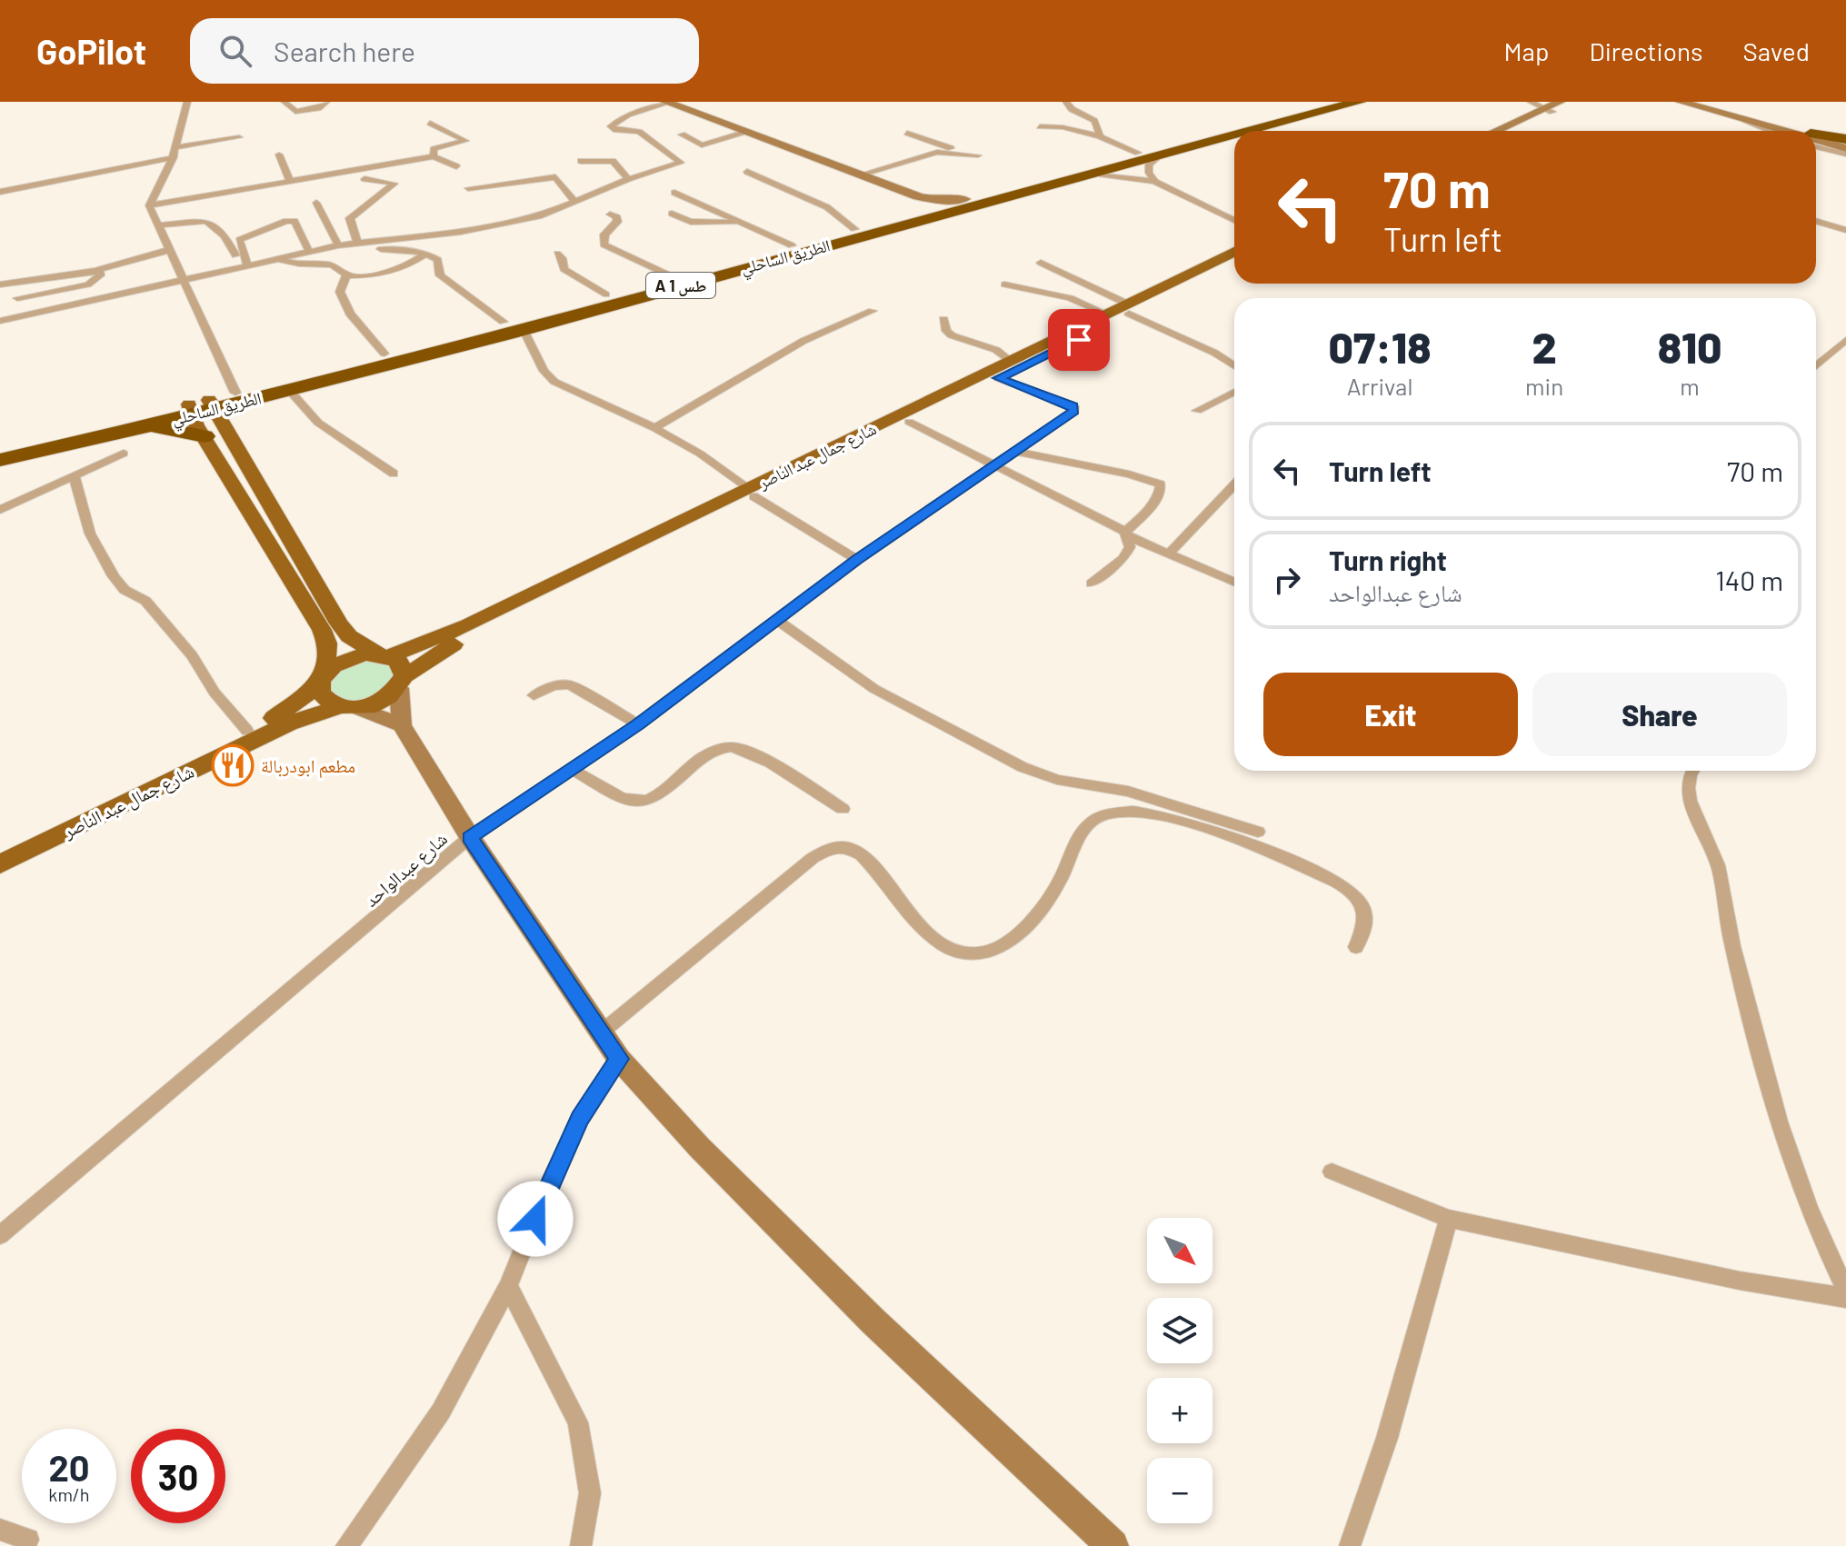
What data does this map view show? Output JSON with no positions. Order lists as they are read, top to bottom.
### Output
{
  "streets": {
    "highway": ["الطريق الساحلي", "A 1 طس"],
    "main road": ["شارع جمال عبد الناصر"],
    "street": ["شارع عبدالواحد"]
  },
  "crossings": [
    ["شارع جمال عبد الناصر", "شارع عبدالواحد"]
  ],
  "places": {
    "restaurant": ["مطعم ابودربالة"]
  },
  "north": "bottom right",
  "page": {
    "header": "GoPilot",
    "search": "Search here",
    "nav": ["Map", "Directions", "Saved"],
    "turn": ["70 m", "Turn left"],
    "eta": [
      "07:18",
      "Arrival",
      "2",
      "min",
      "810",
      "m"
    ],
    "list": [
      {
        "name": "Turn left",
        "value": "70 m"
      },
      {
        "name": "Turn right",
        "note": "شارع عبدالواحد",
        "value": "140 m"
      }
    ],
    "buttons": ["Exit", "Share"],
    "map_buttons": ["+", "−"],
    "speed": "20 km/h",
    "limit": "30"
  }
}
